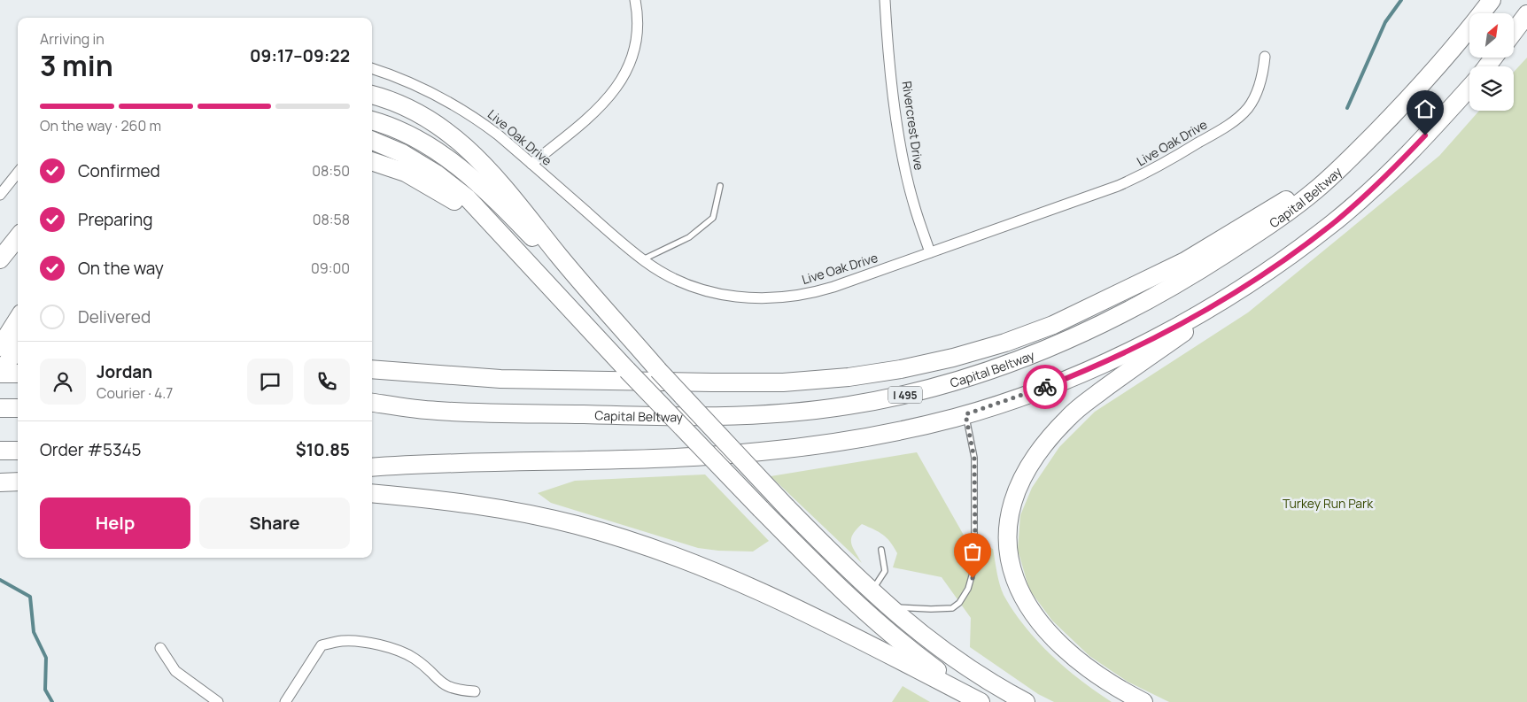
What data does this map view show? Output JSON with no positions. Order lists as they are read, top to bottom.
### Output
{
  "streets": {
    "highway": ["Capital Beltway", "I 495"],
    "street": ["Rivercrest Drive", "Live Oak Drive"]
  },
  "crossings": [
    ["Rivercrest Drive", "Live Oak Drive"]
  ],
  "parks": ["Turkey Run Park"],
  "north": "top right",
  "page": {
    "heading": ["3 min", "Arriving in", "09:17–09:22"],
    "panel": [
      "Jordan",
      "Courier · 4.7",
      "Order #5345",
      "$10.85"
    ],
    "bar": "On the way · 260 m",
    "list": [
      ["Confirmed", "08:50"],
      ["Preparing", "08:58"],
      ["On the way", "09:00"],
      "Delivered"
    ],
    "buttons": ["Help", "Share"]
  }
}
